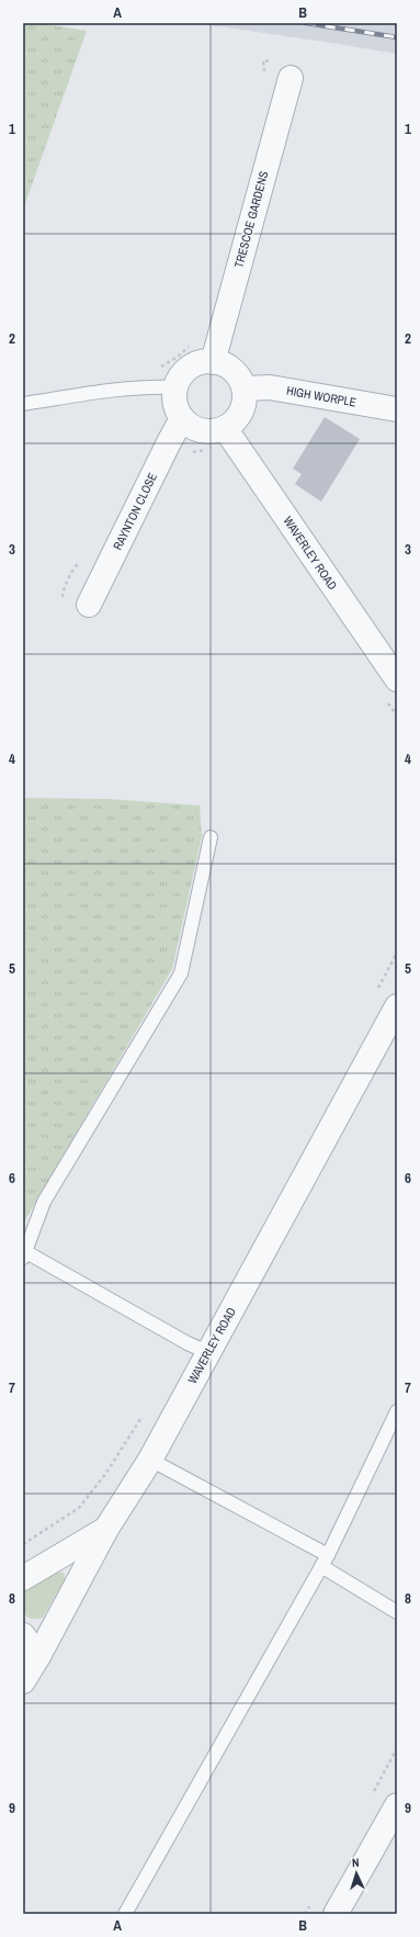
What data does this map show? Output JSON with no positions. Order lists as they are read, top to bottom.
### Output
{
  "streets": {
    "street": [
      "TRESCOE GARDENS",
      "HIGH WORPLE",
      "RAYNTON CLOSE",
      "WAVERLEY ROAD"
    ]
  },
  "crossings": [
    ["TRESCOE GARDENS", "HIGH WORPLE"],
    ["TRESCOE GARDENS", "RAYNTON CLOSE"],
    ["TRESCOE GARDENS", "WAVERLEY ROAD"],
    ["HIGH WORPLE", "RAYNTON CLOSE"],
    ["HIGH WORPLE", "WAVERLEY ROAD"],
    ["RAYNTON CLOSE", "WAVERLEY ROAD"]
  ],
  "north": "top",
  "grid": {
    "columns": ["A", "B"],
    "rows": [
      "1",
      "2",
      "3",
      "4",
      "5",
      "6",
      "7",
      "8",
      "9"
    ]
  }
}
